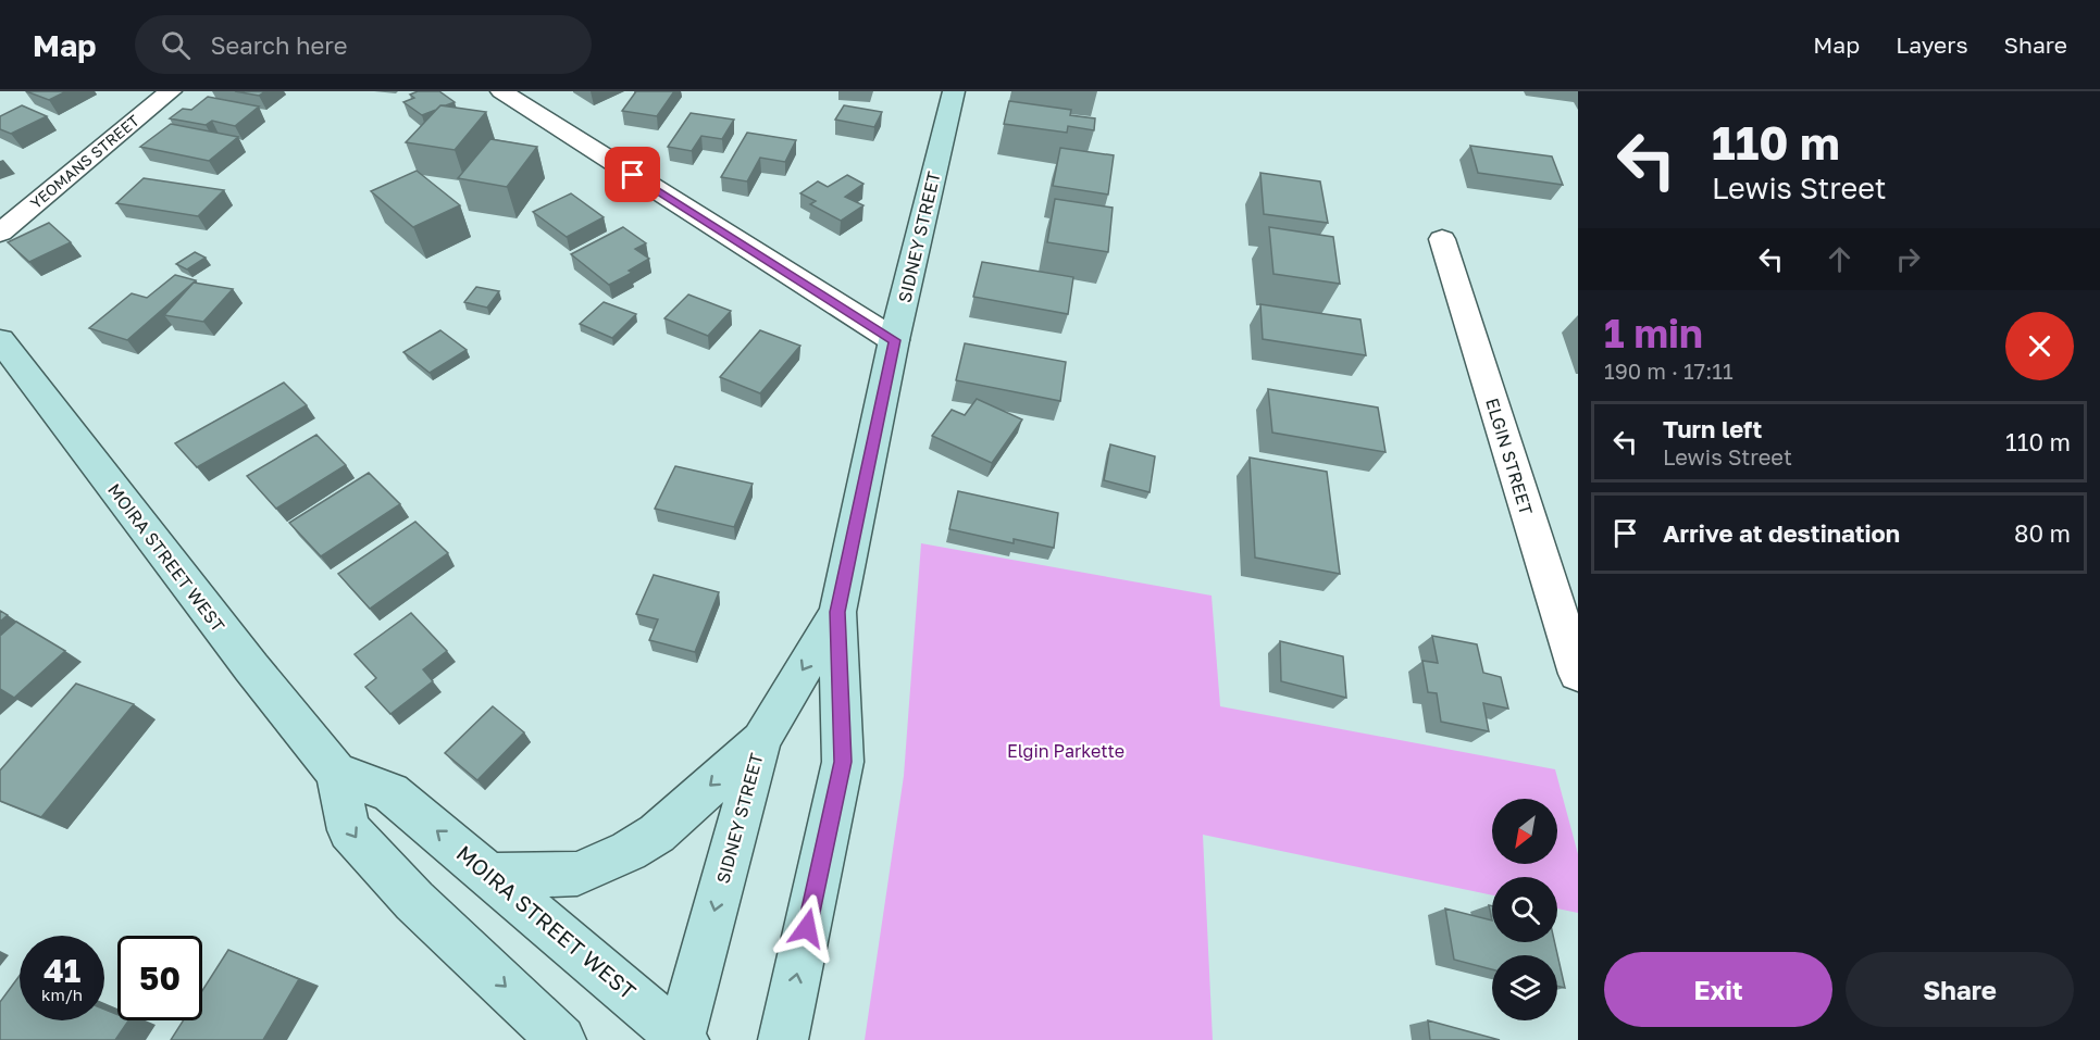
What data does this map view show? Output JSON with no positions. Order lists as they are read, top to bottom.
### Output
{
  "streets": {
    "main road": ["SIDNEY STREET", "MOIRA STREET WEST"],
    "street": ["YEOMANS STREET", "ELGIN STREET"]
  },
  "crossings": [
    ["SIDNEY STREET", "MOIRA STREET WEST"]
  ],
  "parks": ["Elgin Parkette"],
  "north": "bottom left",
  "page": {
    "header": "Map",
    "search": "Search here",
    "nav": ["Map", "Layers", "Share"],
    "turn": ["110 m", "Lewis Street"],
    "heading": ["1 min", "190 m · 17:11"],
    "list": [
      {
        "name": "Turn left",
        "note": "Lewis Street",
        "value": "110 m"
      },
      {
        "name": "Arrive at destination",
        "value": "80 m"
      }
    ],
    "speed": "41 km/h",
    "limit": "50",
    "buttons": ["Exit", "Share"]
  }
}
